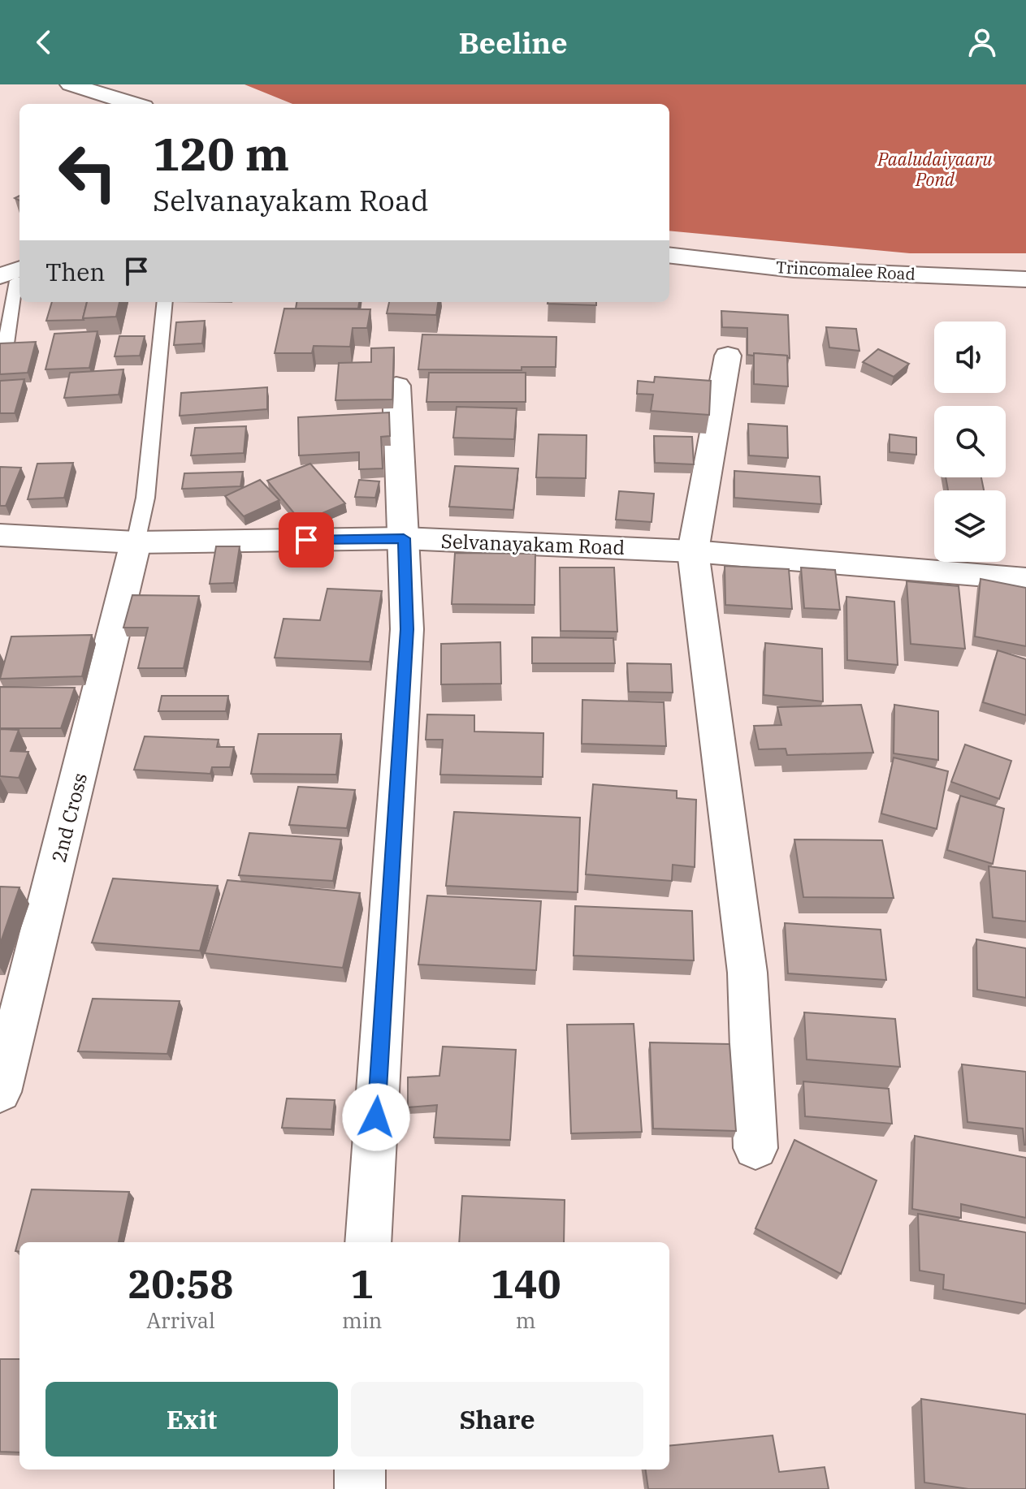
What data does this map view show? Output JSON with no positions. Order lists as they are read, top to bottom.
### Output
{
  "streets": {
    "main road": ["Trincomalee Road", "Selvanayakam Road", "2nd Cross"]
  },
  "crossings": [
    ["Selvanayakam Road", "2nd Cross"]
  ],
  "water": ["Paaludaiyaaru Pond"],
  "page": {
    "header": "Beeline",
    "turn": ["120 m", "Selvanayakam Road"],
    "then": "Then",
    "eta": [
      "20:58",
      "Arrival",
      "1",
      "min",
      "140",
      "m"
    ],
    "buttons": ["Exit", "Share"]
  }
}
